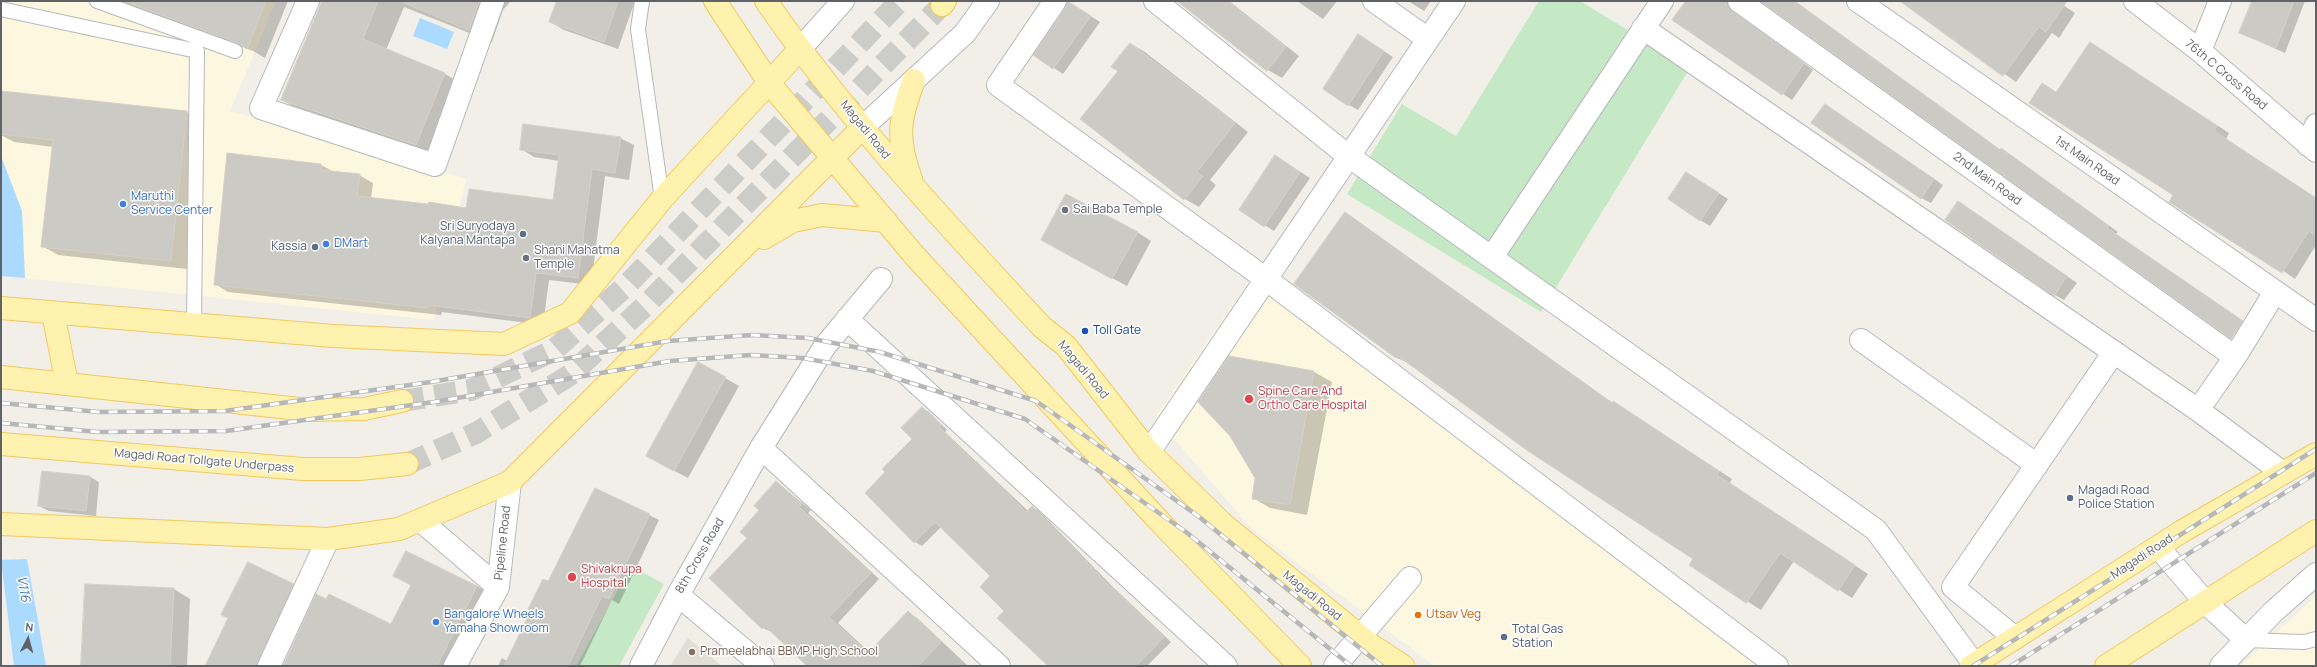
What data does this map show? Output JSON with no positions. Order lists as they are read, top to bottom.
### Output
{
  "streets": {
    "main road": ["Magadi Road", "Magadi Road Tollgate Underpass"],
    "street": [
      "76th C Cross Road",
      "1st Main Road",
      "2nd Main Road",
      "Pipeline Road",
      "8th Cross Road"
    ]
  },
  "water": ["V116"],
  "places": [
    "Maruthi Service Center",
    "Sai Baba Temple",
    "Sri Suryodaya Kalyana Mantapa",
    "DMart",
    "Kassia",
    "Shani Mahatma Temple",
    "Toll Gate",
    "Spine Care And Ortho Care Hospital",
    "Magadi Road Police Station",
    "Shivakrupa Hospital",
    "Utsav Veg",
    "Bangalore Wheels Yamaha Showroom",
    "Total Gas Station",
    "Prameelabhai BBMP High School"
  ],
  "north": "top"
}
